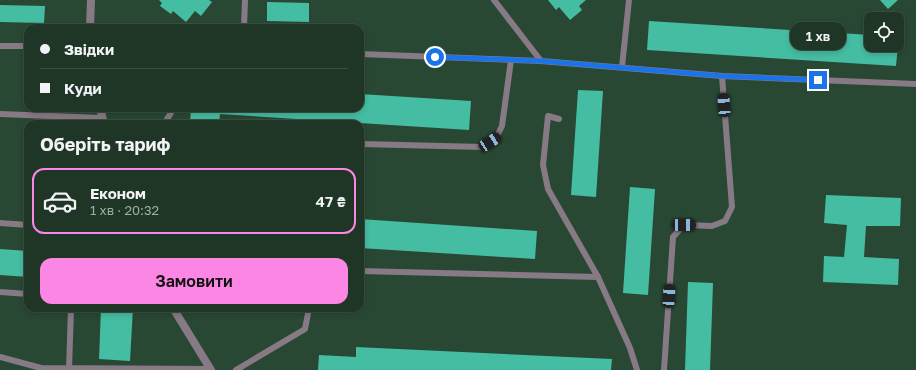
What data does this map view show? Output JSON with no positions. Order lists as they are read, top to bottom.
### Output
{
  "page": {
    "bubble": "1 хв",
    "banner": ["Звідки", "Куди"],
    "heading": "Оберіть тариф",
    "list": [
      {
        "name": "Економ",
        "note": "1 хв · 20:32",
        "value": "47 ₴"
      }
    ],
    "buttons": "Замовити"
  }
}
